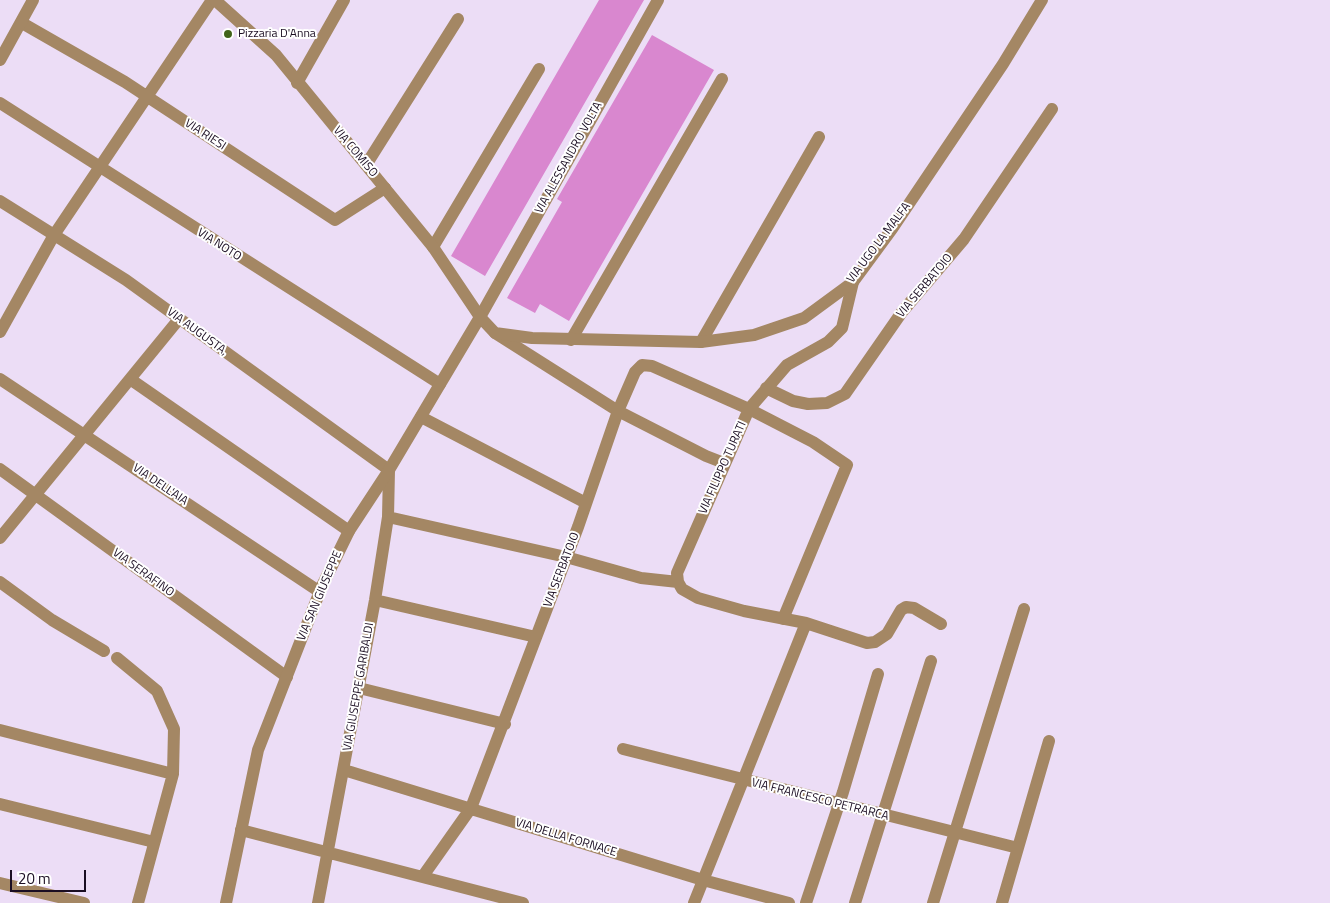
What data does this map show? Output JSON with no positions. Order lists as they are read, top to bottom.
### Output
{
  "streets": {
    "street": [
      "VIA RIESI",
      "VIA COMISO",
      "VIA ALESSANDRO VOLTA",
      "VIA UGO LA MALFA",
      "VIA NOTO",
      "VIA SERBATOIO",
      "VIA AUGUSTA,",
      "VIA FILIPPO TURATI",
      "VIA DELL'AIA",
      "VIA SERAFINO",
      "VIA SAN GIUSEPPE",
      "VIA GIUSEPPE GARIBALDI",
      "VIA FRANCESCO PETRARCA",
      "VIA DELLA FORNACE"
    ]
  },
  "crossings": [
    ["VIA RIESI", "VIA COMISO"],
    ["VIA COMISO", "VIA ALESSANDRO VOLTA"],
    ["VIA COMISO", "VIA SAN GIUSEPPE"],
    ["VIA ALESSANDRO VOLTA", "VIA SAN GIUSEPPE"],
    ["VIA UGO LA MALFA", "VIA FILIPPO TURATI"],
    ["VIA NOTO", "VIA SAN GIUSEPPE"],
    ["VIA SERBATOIO", "VIA FILIPPO TURATI"],
    ["VIA SERBATOIO", "VIA DELLA FORNACE"],
    ["VIA AUGUSTA,", "VIA SAN GIUSEPPE"],
    ["VIA AUGUSTA,", "VIA GIUSEPPE GARIBALDI"],
    ["VIA DELL'AIA", "VIA SAN GIUSEPPE"],
    ["VIA SERAFINO", "VIA SAN GIUSEPPE"],
    ["VIA SAN GIUSEPPE", "VIA GIUSEPPE GARIBALDI"],
    ["VIA GIUSEPPE GARIBALDI", "VIA DELLA FORNACE"]
  ],
  "places": ["Pizzaria D'Anna"],
  "scale_bar": "20 m"
}
